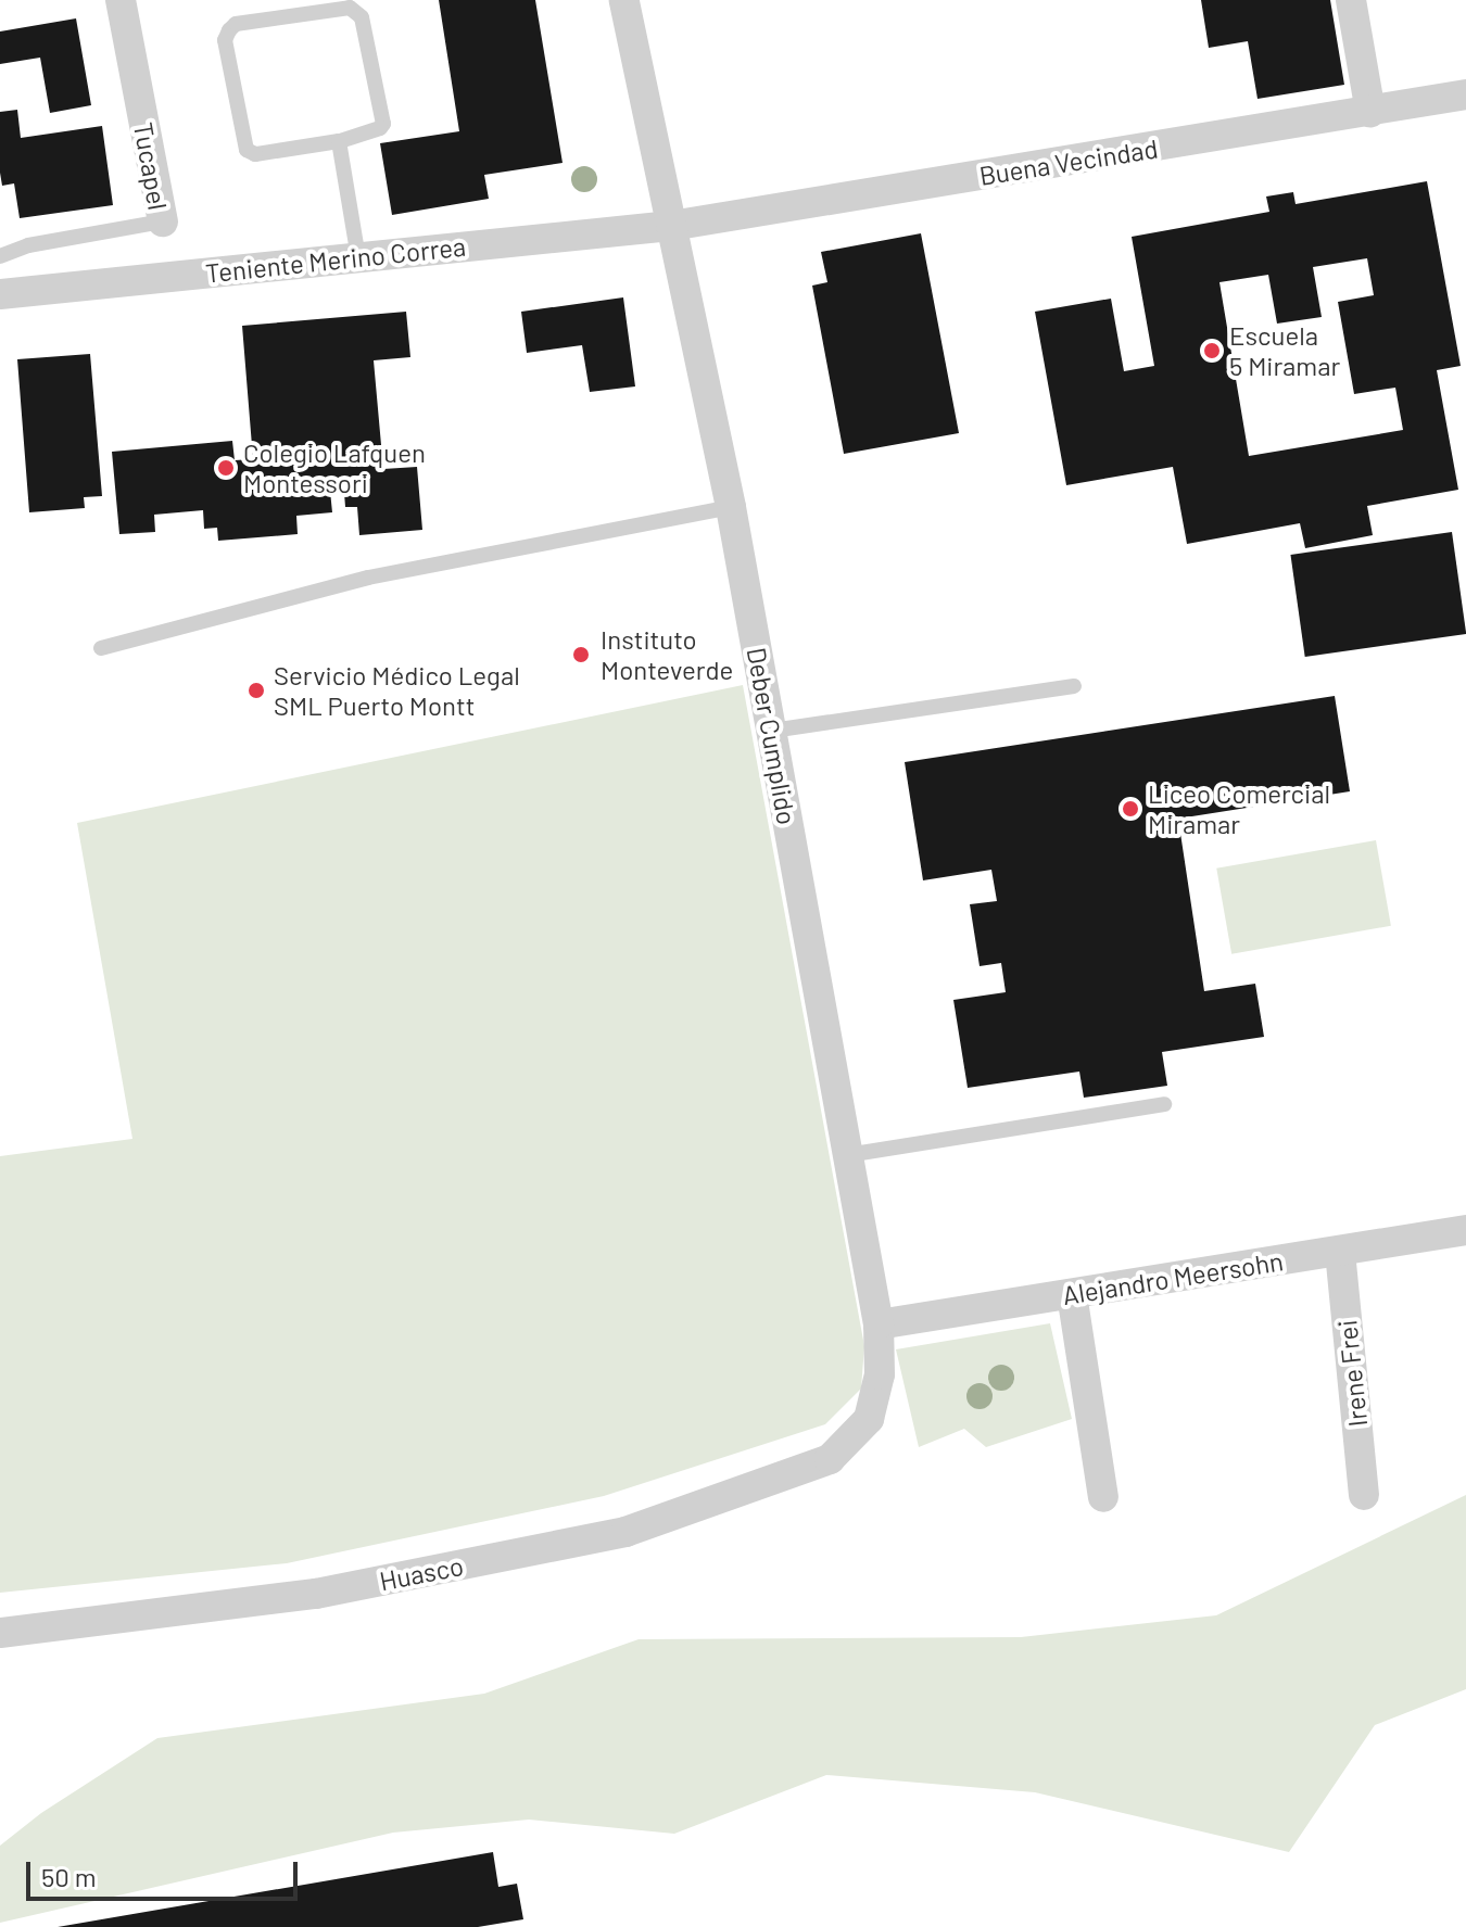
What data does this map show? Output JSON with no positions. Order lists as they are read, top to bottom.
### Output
{
  "streets": {
    "street": [
      "Buena Vecindad",
      "Tucapel",
      "Teniente Merino Correa",
      "Deber Cumplido",
      "Alejandro Meersohn",
      "Irene Frei",
      "Huasco"
    ]
  },
  "crossings": [
    ["Buena Vecindad", "Teniente Merino Correa"],
    ["Buena Vecindad", "Deber Cumplido"],
    ["Teniente Merino Correa", "Deber Cumplido"],
    ["Deber Cumplido", "Alejandro Meersohn"],
    ["Deber Cumplido", "Huasco"],
    ["Alejandro Meersohn", "Irene Frei"]
  ],
  "places": [
    "Escuela 5 Miramar",
    "Colegio Lafquen Montessori",
    "Instituto Monteverde",
    "Servicio Médico Legal SML Puerto Montt",
    "Liceo Comercial Miramar"
  ],
  "scale_bar": "50 m"
}
